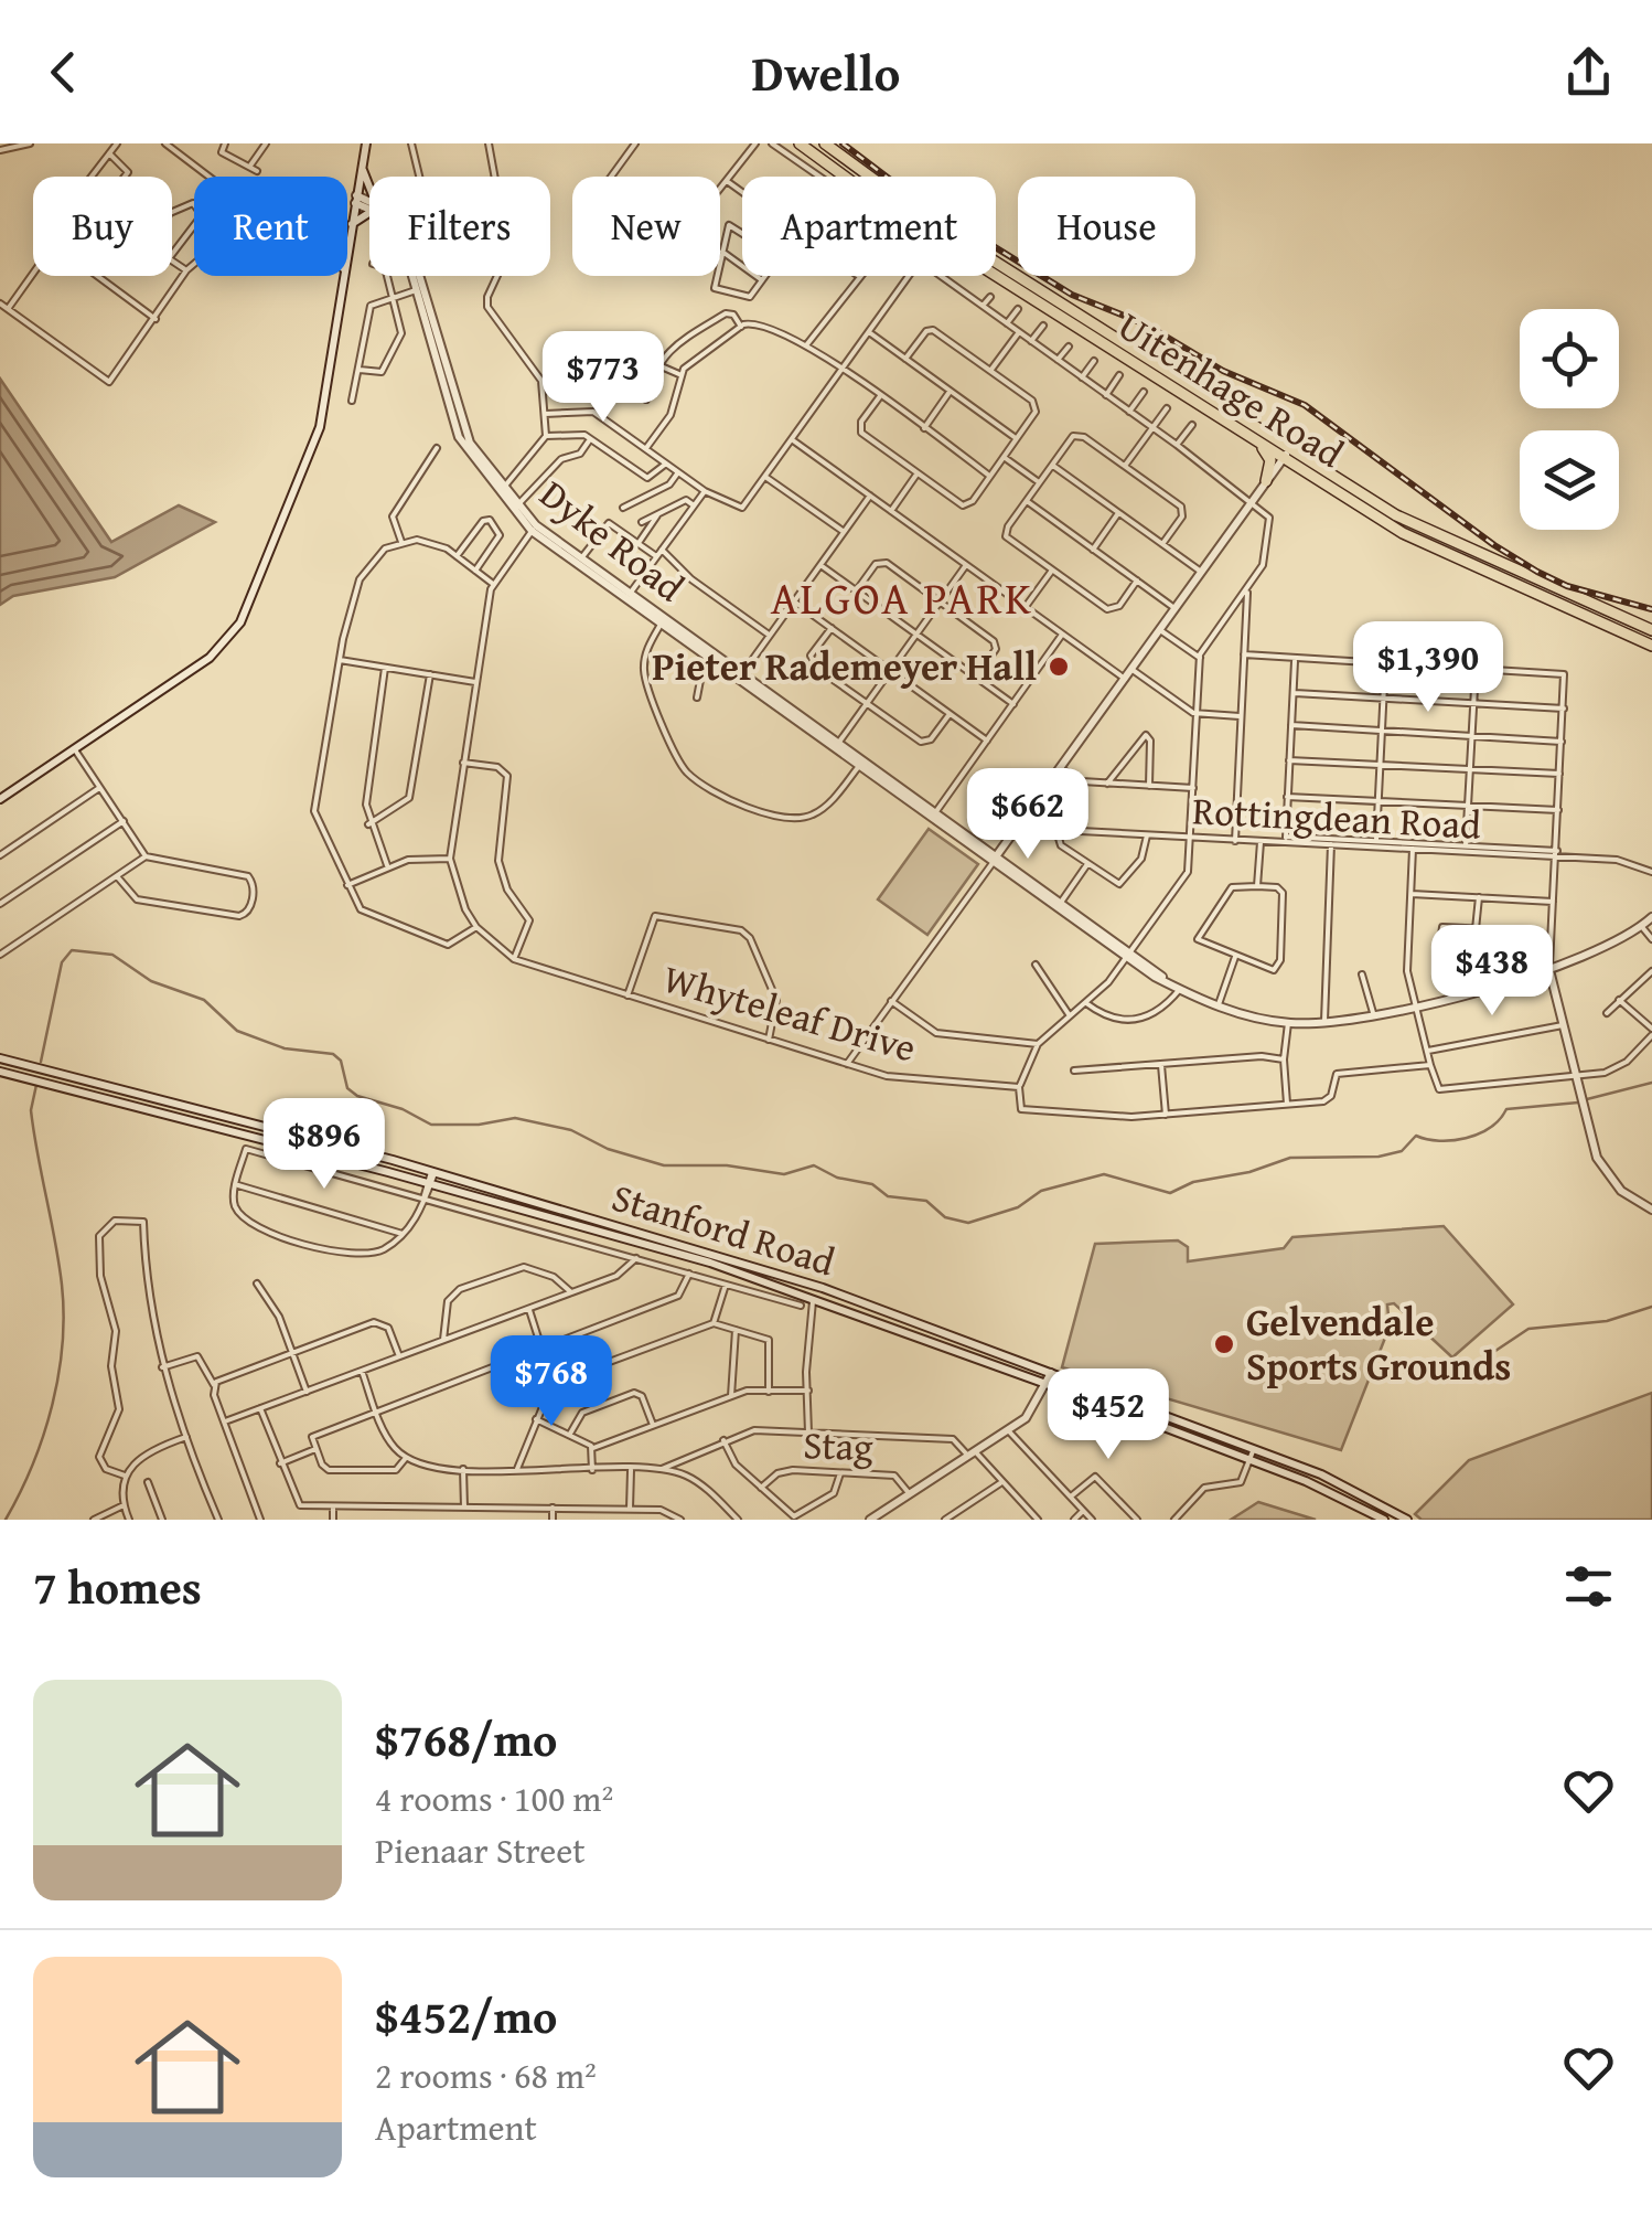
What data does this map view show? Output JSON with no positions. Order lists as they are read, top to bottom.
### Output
{
  "streets": {
    "main road": ["Uitenhage Road", "Dyke Road", "Stanford Road"],
    "street": ["Rottingdean Road", "Whyteleaf Drive", "Stag"]
  },
  "crossings": [
    ["Dyke Road", "Whyteleaf Drive"]
  ],
  "districts": ["ALGOA PARK"],
  "places": ["Pieter Rademeyer Hall", "Gelvendale Sports Grounds"],
  "page": {
    "header": "Dwello",
    "chip": [
      "Buy",
      "Rent",
      "Filters",
      "New",
      "Apartment",
      "House"
    ],
    "price": [
      "$773",
      "$1,390",
      "$662",
      "$438",
      "$896",
      "$768",
      "$452"
    ],
    "heading": "7 homes",
    "list": [
      {
        "name": "$768/mo",
        "note": "4 rooms · 100 m² · Pienaar Street"
      },
      {
        "name": "$452/mo",
        "note": "2 rooms · 68 m² · Apartment"
      }
    ]
  }
}
